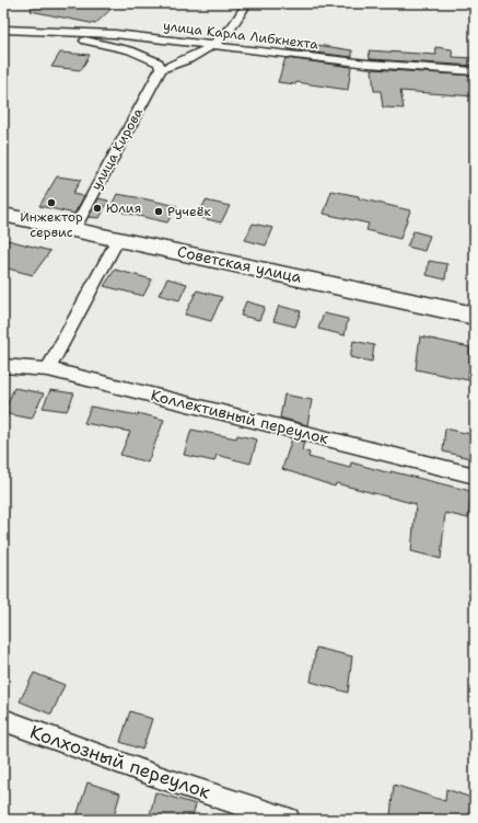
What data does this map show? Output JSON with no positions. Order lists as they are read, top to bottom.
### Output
{
  "streets": {
    "main road": ["Советская улица"],
    "street": [
      "улица Карла Либкнехта",
      "улица Кирова",
      "Коллективный переулок",
      "Колхозный переулок"
    ]
  },
  "crossings": [
    ["улица Кирова", "Советская улица"]
  ],
  "places": ["Инжектор сервис", "Юлия", "Ручеёк"]
}
